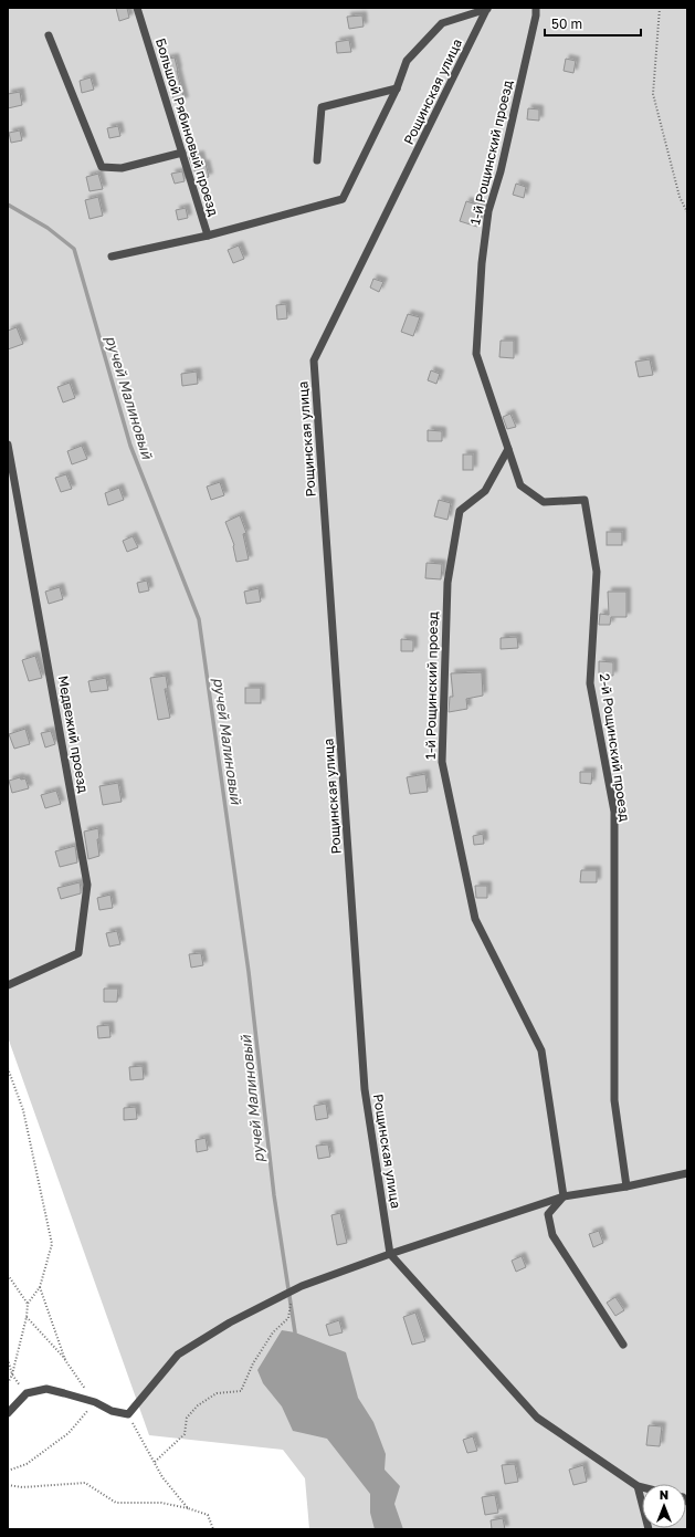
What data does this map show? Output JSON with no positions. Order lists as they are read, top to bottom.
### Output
{
  "streets": {
    "lane": [
      "Рощинская улица",
      "Большой Рябиновый проезд",
      "1-й Рощинский проезд",
      "Медвежий проезд",
      "2-й Рощинский проезд"
    ]
  },
  "crossings": [
    ["Рощинская улица", "Большой Рябиновый проезд"],
    ["1-й Рощинский проезд", "2-й Рощинский проезд"]
  ],
  "water": ["ручей Малиновый"],
  "scale_bar": "50 m",
  "north": "top"
}
